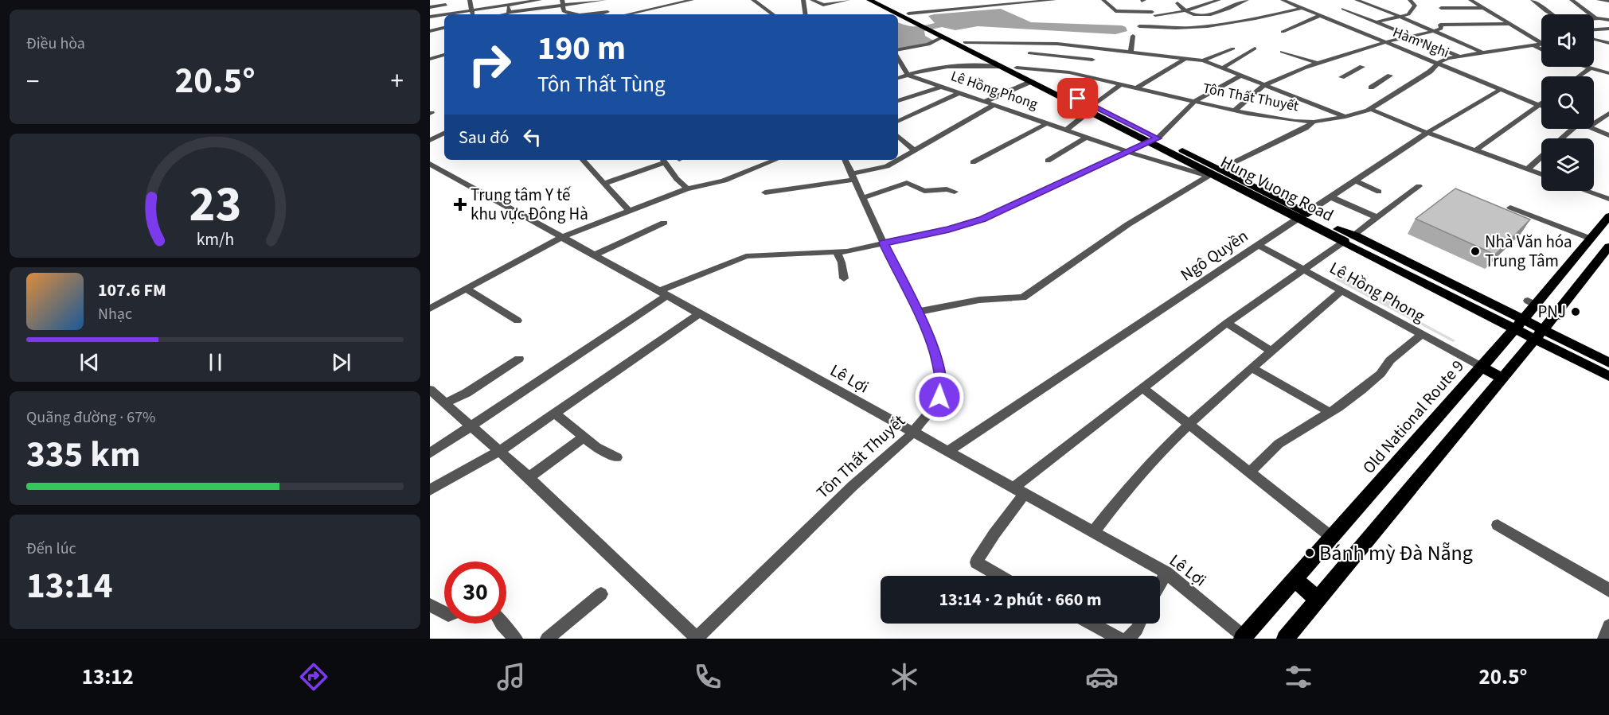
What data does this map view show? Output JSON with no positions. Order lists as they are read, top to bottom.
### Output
{
  "streets": {
    "main road": ["Hung Vuong Road", "Old National Route 9"],
    "street": [
      "Hàm Nghi",
      "Lê Hồng Phong",
      "Tôn Thất Thuyết",
      "Ngô Quyền",
      "Lê Lợi"
    ]
  },
  "crossings": [
    ["Hàm Nghi", "Tôn Thất Thuyết"],
    ["Hàm Nghi", "Ngô Quyền"],
    ["Lê Hồng Phong", "Hung Vuong Road"],
    ["Lê Hồng Phong", "Ngô Quyền"],
    ["Lê Hồng Phong", "Old National Route 9"],
    ["Tôn Thất Thuyết", "Hung Vuong Road"],
    ["Tôn Thất Thuyết", "Lê Lợi"],
    ["Hung Vuong Road", "Ngô Quyền"],
    ["Hung Vuong Road", "Old National Route 9"],
    ["Ngô Quyền", "Lê Lợi"],
    ["Lê Lợi", "Old National Route 9"]
  ],
  "places": {
    "health": ["Trung tâm Y tế khu vực Đông Hà"],
    "other": ["Nhà Văn hóa Trung Tâm", "PNJ", "Bánh mỳ Đà Nẵng"]
  },
  "page": {
    "tile": [
      "Điều hòa",
      ["Quãng đường · 67%", "335 km"],
      ["Đến lúc", "13:14"]
    ],
    "turn": ["190 m", "Tôn Thất Tùng"],
    "heat": ["−", "20.5°", "+"],
    "then": "Sau đó",
    "song": ["107.6 FM", "Nhạc"],
    "limit": "30",
    "trip": "13:14 · 2 phút · 660 m",
    "tabs": ["13:12", "20.5°"],
    "gauge": ["23", "km/h"]
  }
}
